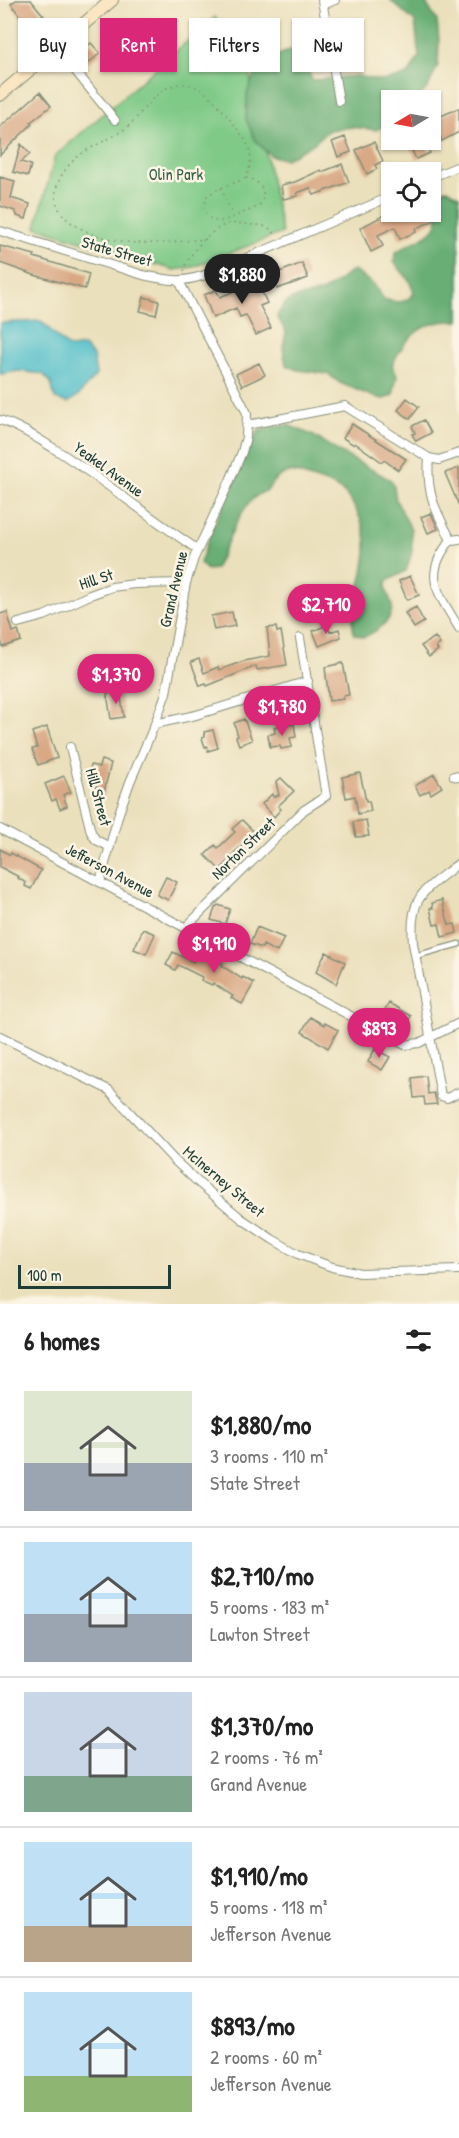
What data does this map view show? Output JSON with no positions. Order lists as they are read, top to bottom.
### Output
{
  "streets": {
    "street": [
      "State Street",
      "Yeakel Avenue",
      "Hill St",
      "Grand Avenue",
      "Hill Street",
      "Norton Street",
      "Jefferson Avenue",
      "McInerney Street"
    ]
  },
  "crossings": [
    ["State Street", "Grand Avenue"],
    ["Yeakel Avenue", "Grand Avenue"],
    ["Hill St", "Grand Avenue"],
    ["Grand Avenue", "Hill Street"],
    ["Grand Avenue", "Jefferson Avenue"],
    ["Norton Street", "Jefferson Avenue"]
  ],
  "parks": ["Olin Park"],
  "scale_bar": "100 m",
  "north": "left",
  "page": {
    "chip": [
      "Buy",
      "Rent",
      "Filters",
      "New"
    ],
    "price": [
      "$1,880",
      "$2,710",
      "$1,370",
      "$1,780",
      "$1,910",
      "$893"
    ],
    "scale": "100 m",
    "heading": "6 homes",
    "list": [
      {
        "name": "$1,880/mo",
        "note": "3 rooms · 110 m² · State Street"
      },
      {
        "name": "$2,710/mo",
        "note": "5 rooms · 183 m² · Lawton Street"
      },
      {
        "name": "$1,370/mo",
        "note": "2 rooms · 76 m² · Grand Avenue"
      },
      {
        "name": "$1,910/mo",
        "note": "5 rooms · 118 m² · Jefferson Avenue"
      },
      {
        "name": "$893/mo",
        "note": "2 rooms · 60 m² · Jefferson Avenue"
      }
    ]
  }
}
